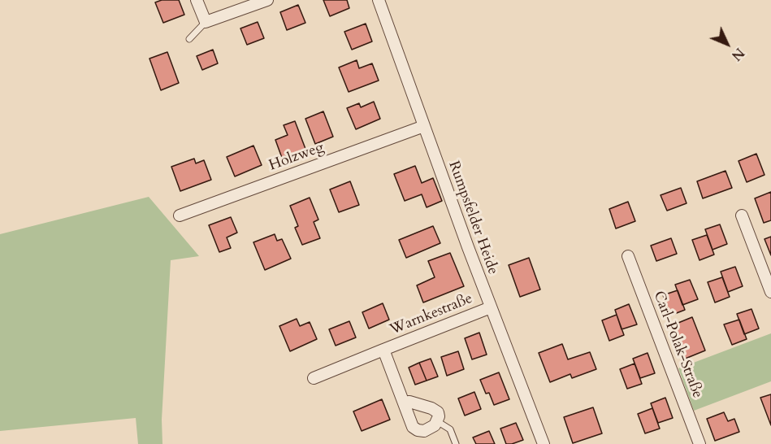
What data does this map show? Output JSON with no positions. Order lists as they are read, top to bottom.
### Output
{
  "streets": {
    "street": [
      "Holzweg",
      "Rumpsfelder Heide",
      "Warnkestraße",
      "Carl-Polak-Straße"
    ]
  },
  "crossings": [
    ["Holzweg", "Rumpsfelder Heide"],
    ["Rumpsfelder Heide", "Warnkestraße"]
  ],
  "north": "bottom right"
}
